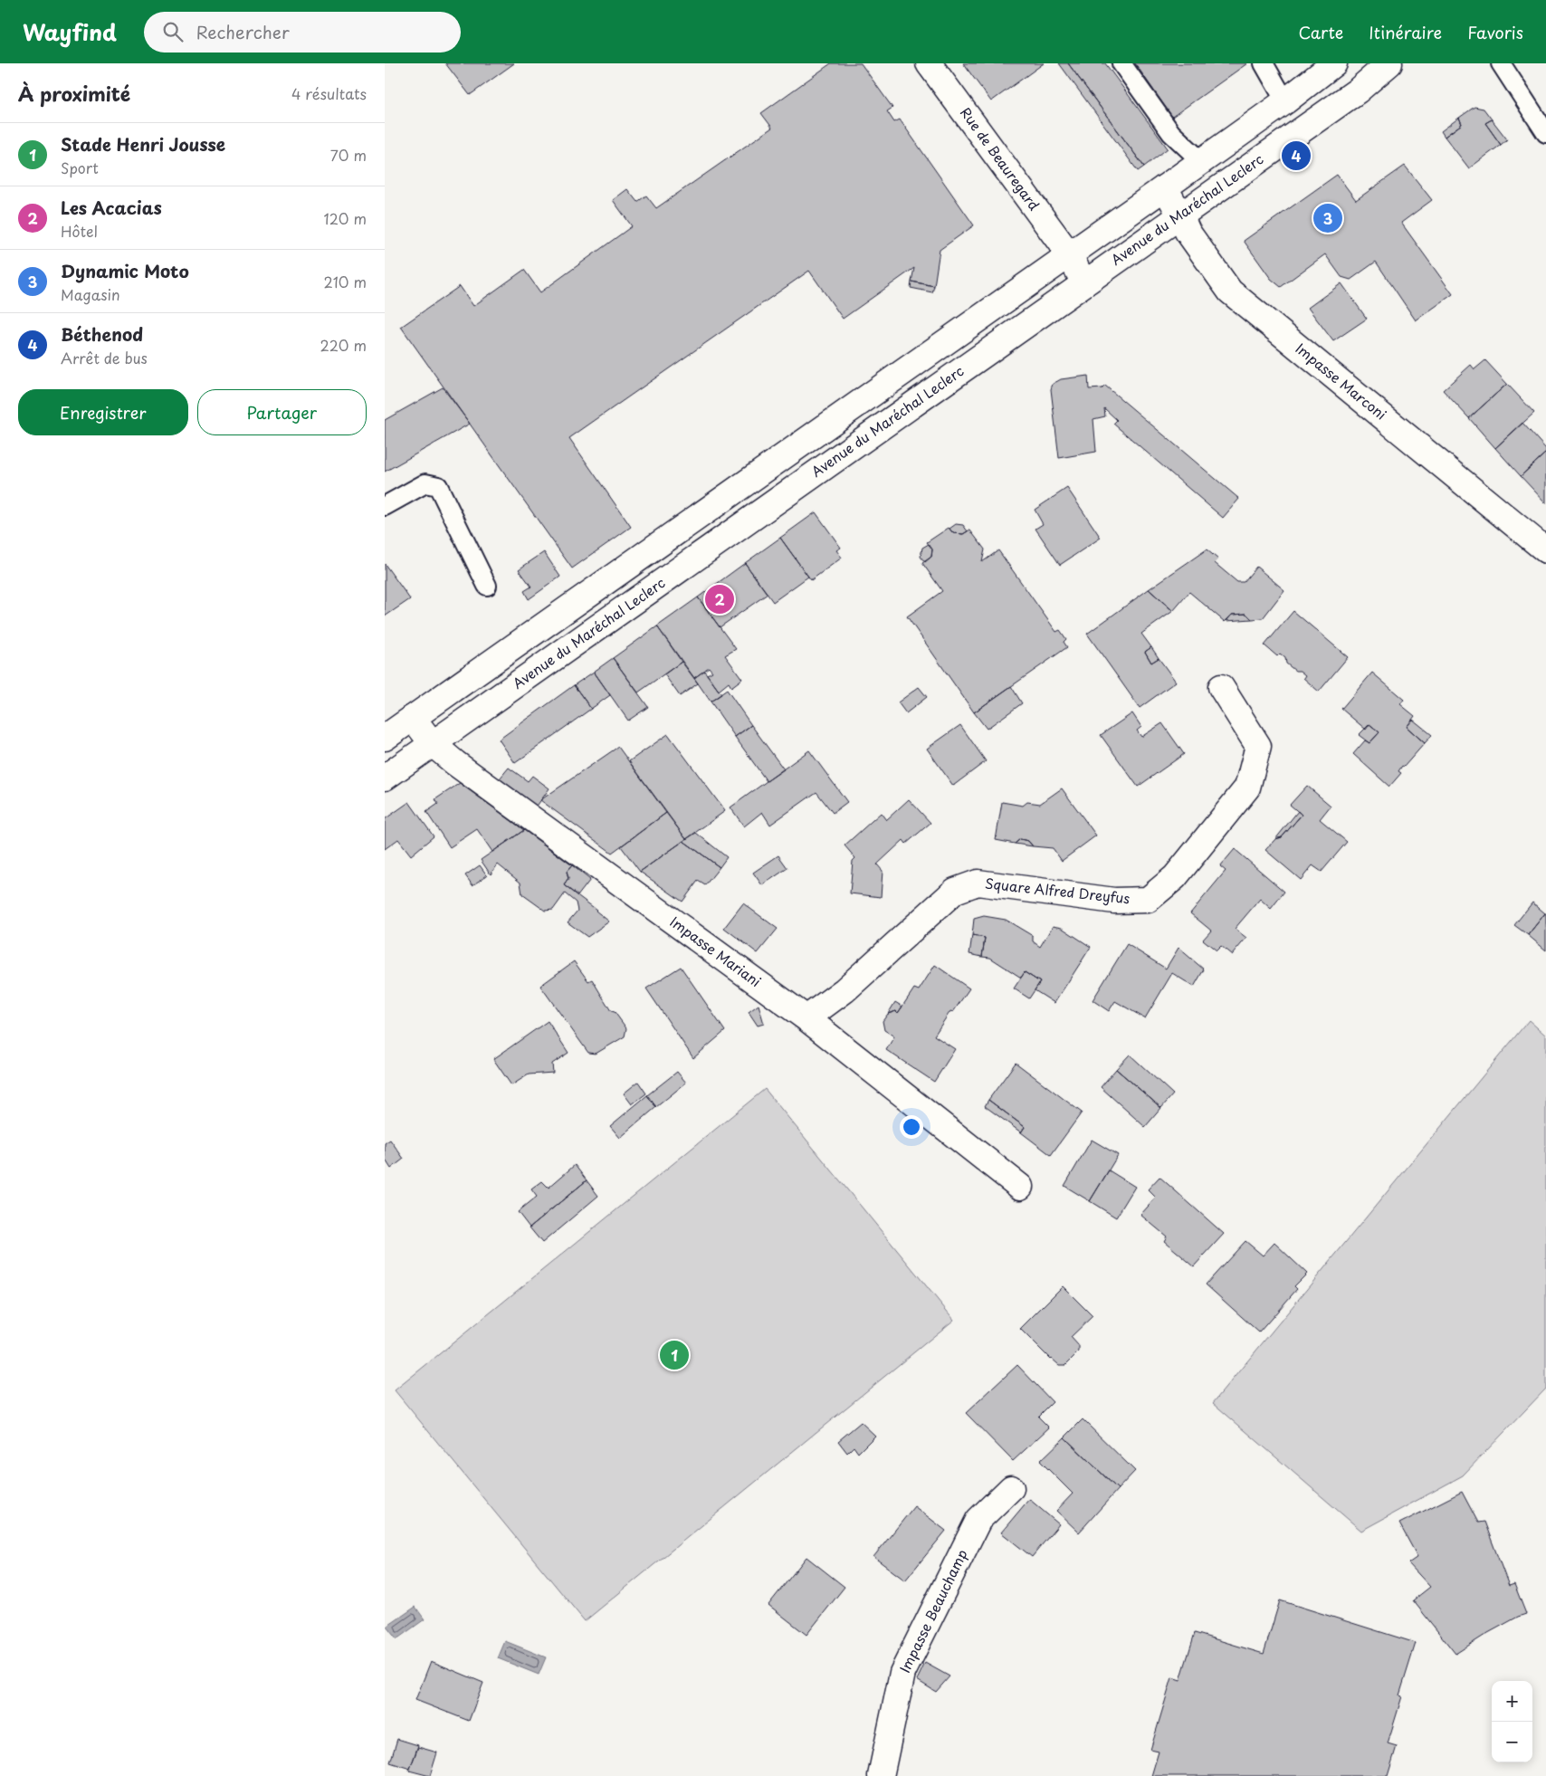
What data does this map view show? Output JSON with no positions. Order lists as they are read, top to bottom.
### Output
{
  "streets": {
    "street": [
      "Rue de Beauregard",
      "Avenue du Maréchal Leclerc",
      "Impasse Marconi",
      "Square Alfred Dreyfus",
      "Impasse Mariani",
      "Impasse Beauchamp"
    ]
  },
  "crossings": [
    ["Rue de Beauregard", "Avenue du Maréchal Leclerc"],
    ["Avenue du Maréchal Leclerc", "Impasse Marconi"],
    ["Avenue du Maréchal Leclerc", "Impasse Mariani"],
    ["Square Alfred Dreyfus", "Impasse Mariani"]
  ],
  "page": {
    "header": "Wayfind",
    "search": "Rechercher",
    "nav": ["Carte", "Itinéraire", "Favoris"],
    "heading": ["À proximité", "4 résultats"],
    "list": [
      {
        "mark": "1",
        "name": "Stade Henri Jousse",
        "note": "Sport",
        "value": "70 m"
      },
      {
        "mark": "2",
        "name": "Les Acacias",
        "note": "Hôtel",
        "value": "120 m"
      },
      {
        "mark": "3",
        "name": "Dynamic Moto",
        "note": "Magasin",
        "value": "210 m"
      },
      {
        "mark": "4",
        "name": "Béthenod",
        "note": "Arrêt de bus",
        "value": "220 m"
      }
    ],
    "pins": [
      "4",
      "3",
      "2",
      "1"
    ],
    "buttons": ["Enregistrer", "Partager"],
    "map_buttons": ["+", "−"]
  }
}
